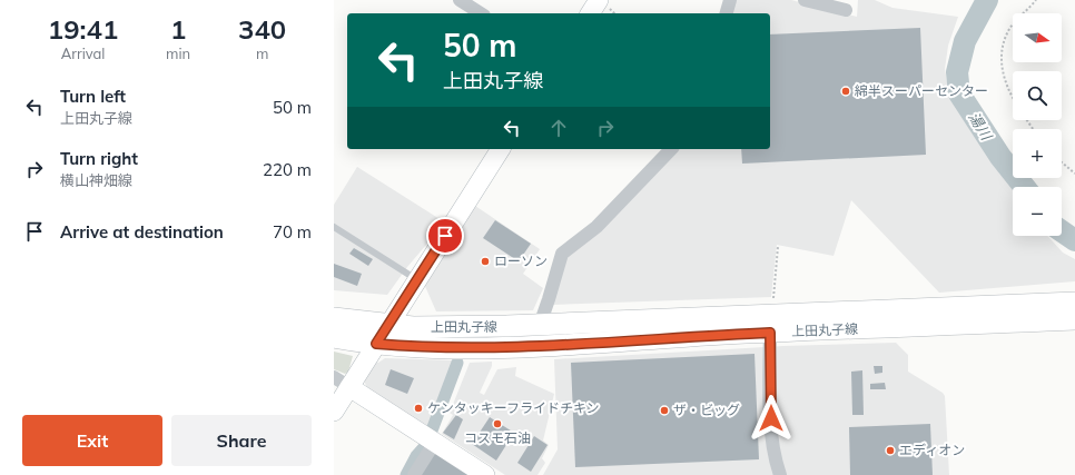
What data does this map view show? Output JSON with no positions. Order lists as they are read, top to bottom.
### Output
{
  "streets": {
    "main road": ["上田丸子線"]
  },
  "water": ["湯川"],
  "places": [
    "綿半スーパーセンター",
    "ローソン",
    "ケンタッキーフライドチキン",
    "ザ・ビッグ",
    "コスモ石油",
    "エディオン"
  ],
  "north": "right",
  "page": {
    "eta": [
      "19:41",
      "Arrival",
      "1",
      "min",
      "340",
      "m"
    ],
    "map_buttons": ["+", "−"],
    "turn": ["50 m", "上田丸子線"],
    "list": [
      {
        "name": "Turn left",
        "note": "上田丸子線",
        "value": "50 m"
      },
      {
        "name": "Turn right",
        "note": "横山神畑線",
        "value": "220 m"
      },
      {
        "name": "Arrive at destination",
        "value": "70 m"
      }
    ],
    "buttons": ["Exit", "Share"]
  }
}
